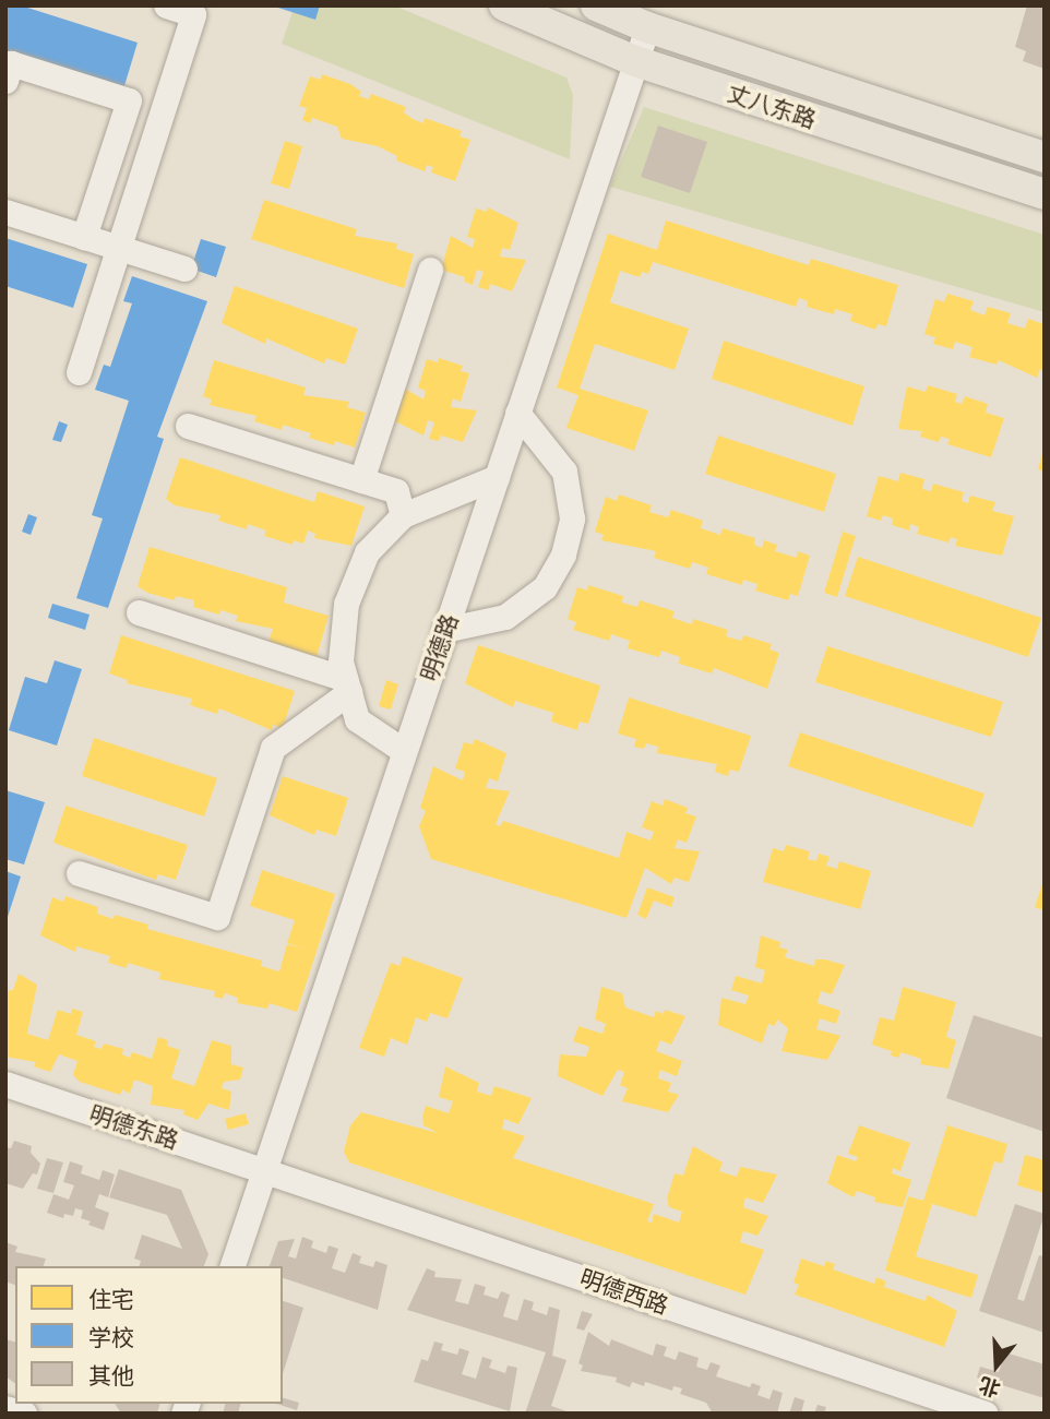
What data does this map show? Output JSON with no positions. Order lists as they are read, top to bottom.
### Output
{
  "streets": {
    "main road": ["丈八东路"],
    "street": ["明德路", "明德东路", "明德西路"]
  },
  "crossings": [
    ["丈八东路", "明德路"],
    ["明德路", "明德东路"],
    ["明德路", "明德西路"],
    ["明德东路", "明德西路"]
  ],
  "legend": ["住宅", "学校", "其他"],
  "north": "bottom"
}
